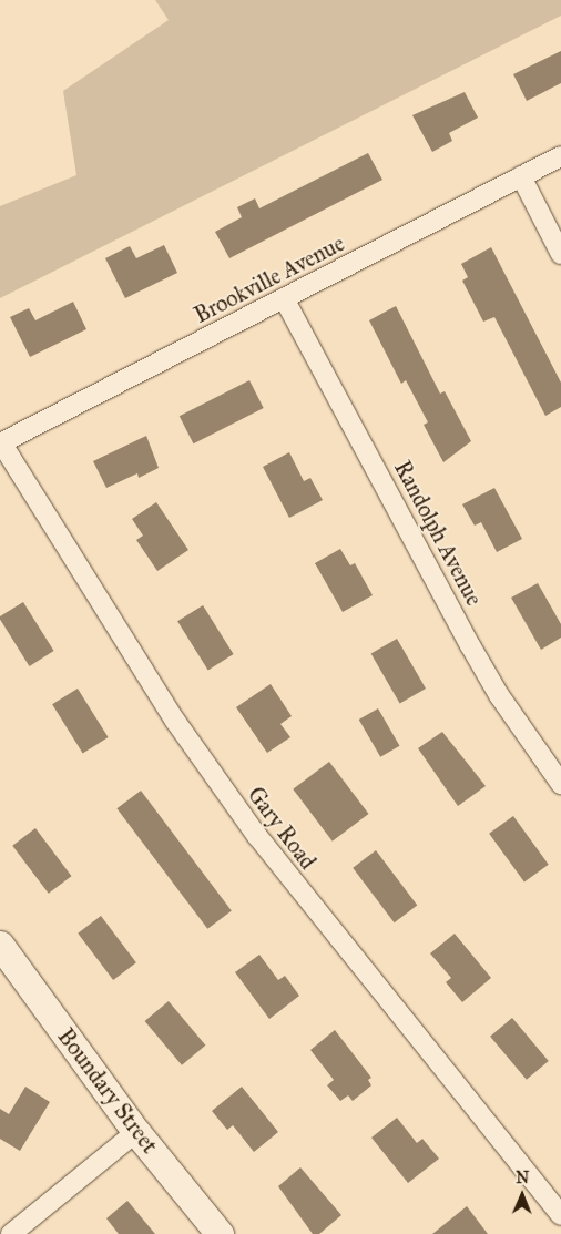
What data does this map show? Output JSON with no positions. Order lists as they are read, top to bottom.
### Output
{
  "streets": {
    "main road": ["Boundary Street"],
    "street": ["Brookville Avenue", "Randolph Avenue", "Gary Road"]
  },
  "crossings": [
    ["Brookville Avenue", "Randolph Avenue"],
    ["Brookville Avenue", "Gary Road"]
  ],
  "north": "top"
}
